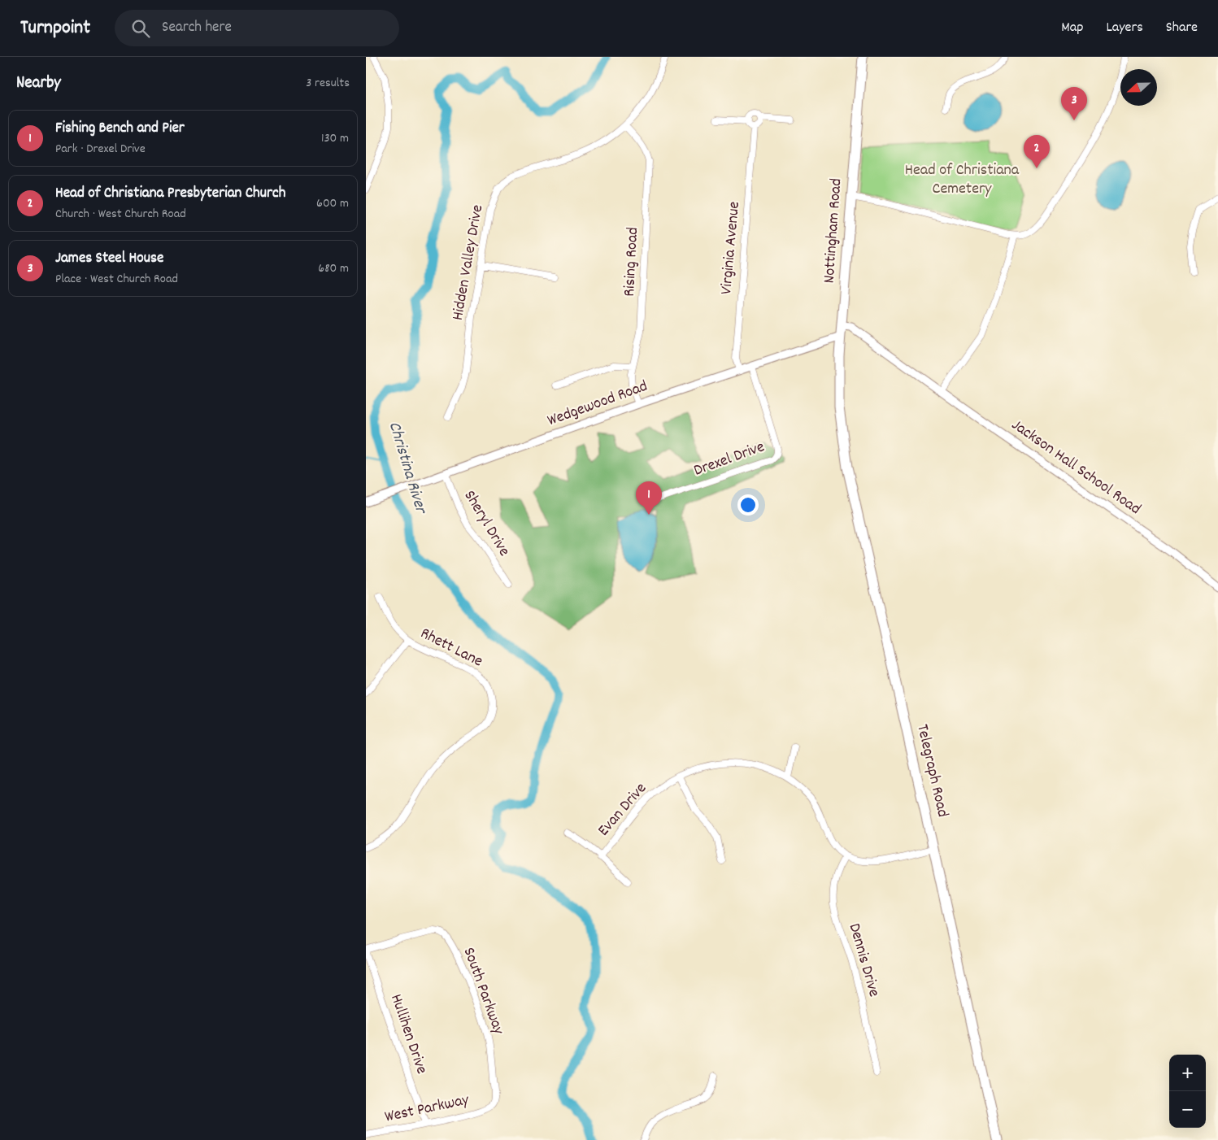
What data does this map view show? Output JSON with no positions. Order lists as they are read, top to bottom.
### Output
{
  "streets": {
    "main road": ["Nottingham Road", "Telegraph Road"],
    "street": [
      "Virginia Avenue",
      "Rising Road",
      "Hidden Valley Drive",
      "Wedgewood Road",
      "Drexel Drive",
      "Jackson Hall School Road",
      "Sheryl Drive",
      "Rhett Lane",
      "Evan Drive",
      "Dennis Drive",
      "South Parkway",
      "Hullihen Drive",
      "West Parkway"
    ]
  },
  "crossings": [
    ["Nottingham Road", "Wedgewood Road"],
    ["Nottingham Road", "Jackson Hall School Road"],
    ["Nottingham Road", "Telegraph Road"],
    ["Virginia Avenue", "Wedgewood Road"],
    ["Rising Road", "Hidden Valley Drive"],
    ["Rising Road", "Wedgewood Road"],
    ["Wedgewood Road", "Drexel Drive"],
    ["Wedgewood Road", "Sheryl Drive"],
    ["Evan Drive", "Dennis Drive"],
    ["South Parkway", "West Parkway"],
    ["Hullihen Drive", "West Parkway"]
  ],
  "water": ["Christina River"],
  "parks": ["Head of Christiana Cemetery"],
  "north": "left",
  "page": {
    "header": "Turnpoint",
    "search": "Search here",
    "nav": ["Map", "Layers", "Share"],
    "heading": ["Nearby", "3 results"],
    "pins": ["3", "2", "1"],
    "list": [
      {
        "mark": "1",
        "name": "Fishing Bench and Pier",
        "note": "Park · Drexel Drive",
        "value": "130 m"
      },
      {
        "mark": "2",
        "name": "Head of Christiana Presbyterian Church",
        "note": "Church · West Church Road",
        "value": "600 m"
      },
      {
        "mark": "3",
        "name": "James Steel House",
        "note": "Place · West Church Road",
        "value": "680 m"
      }
    ],
    "map_buttons": ["+", "−"]
  }
}
